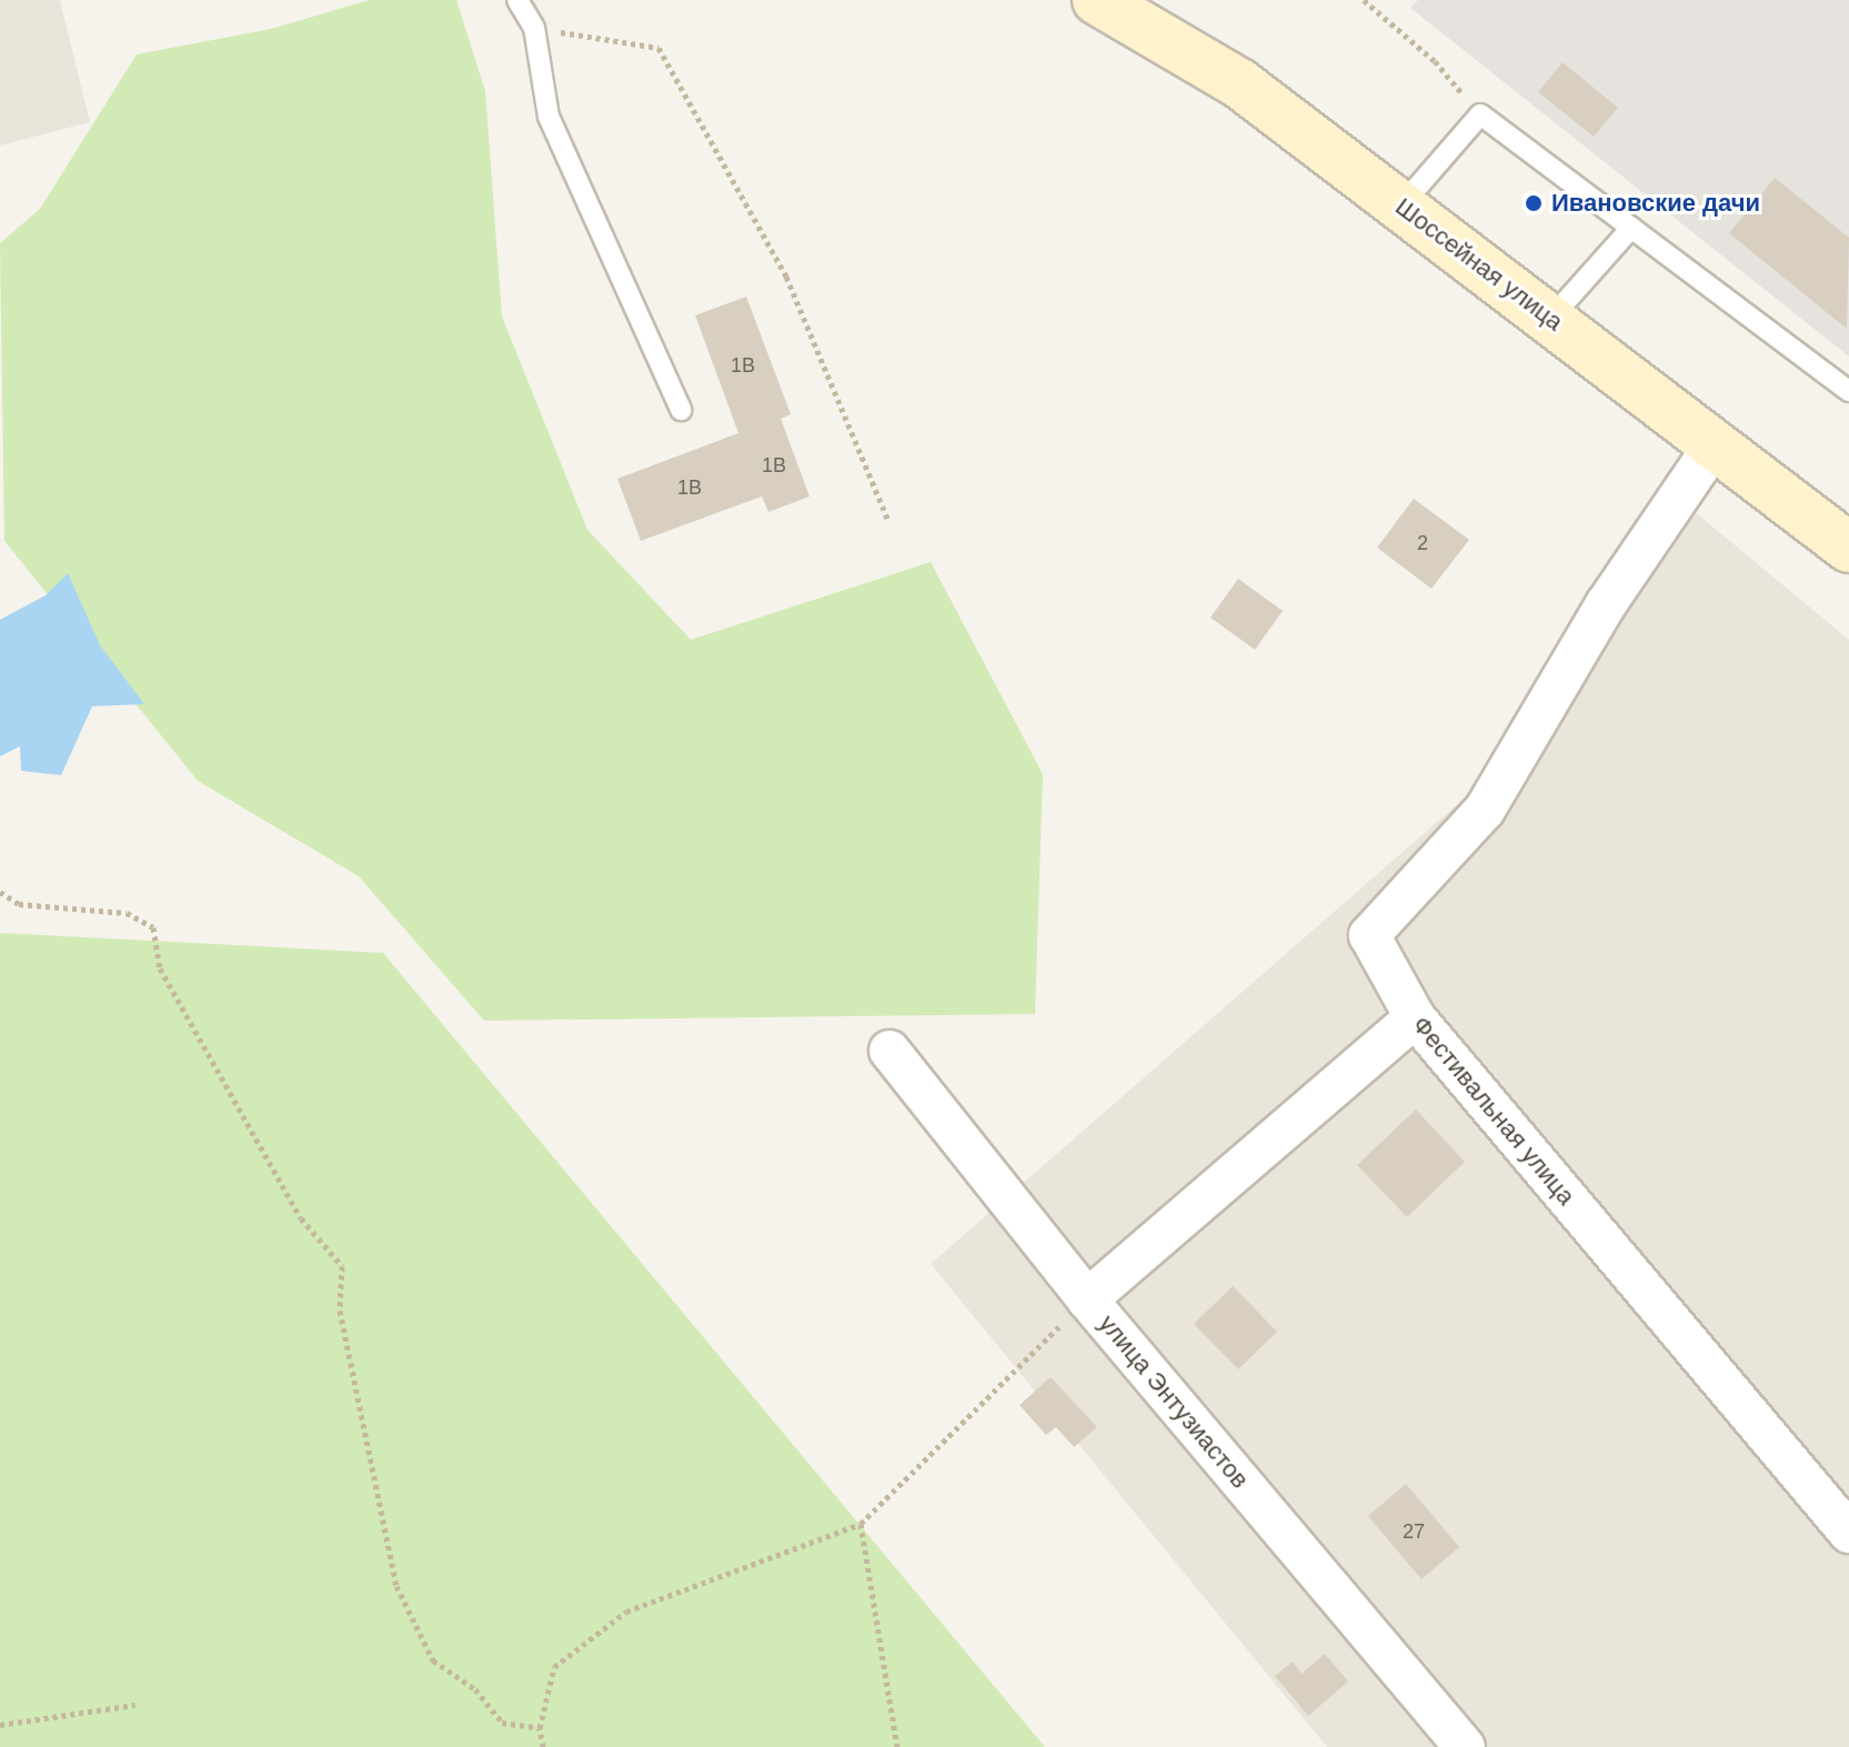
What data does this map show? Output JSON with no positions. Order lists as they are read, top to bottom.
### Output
{
  "streets": {
    "main road": ["Шоссейная улица"],
    "street": ["Фестивальная улица", "улица Энтузиастов"]
  },
  "crossings": [
    ["Шоссейная улица", "Фестивальная улица"]
  ],
  "places": ["Ивановские дачи"],
  "house_numbers": [
    "1В",
    "1В",
    "1В",
    "2",
    "27"
  ]
}
